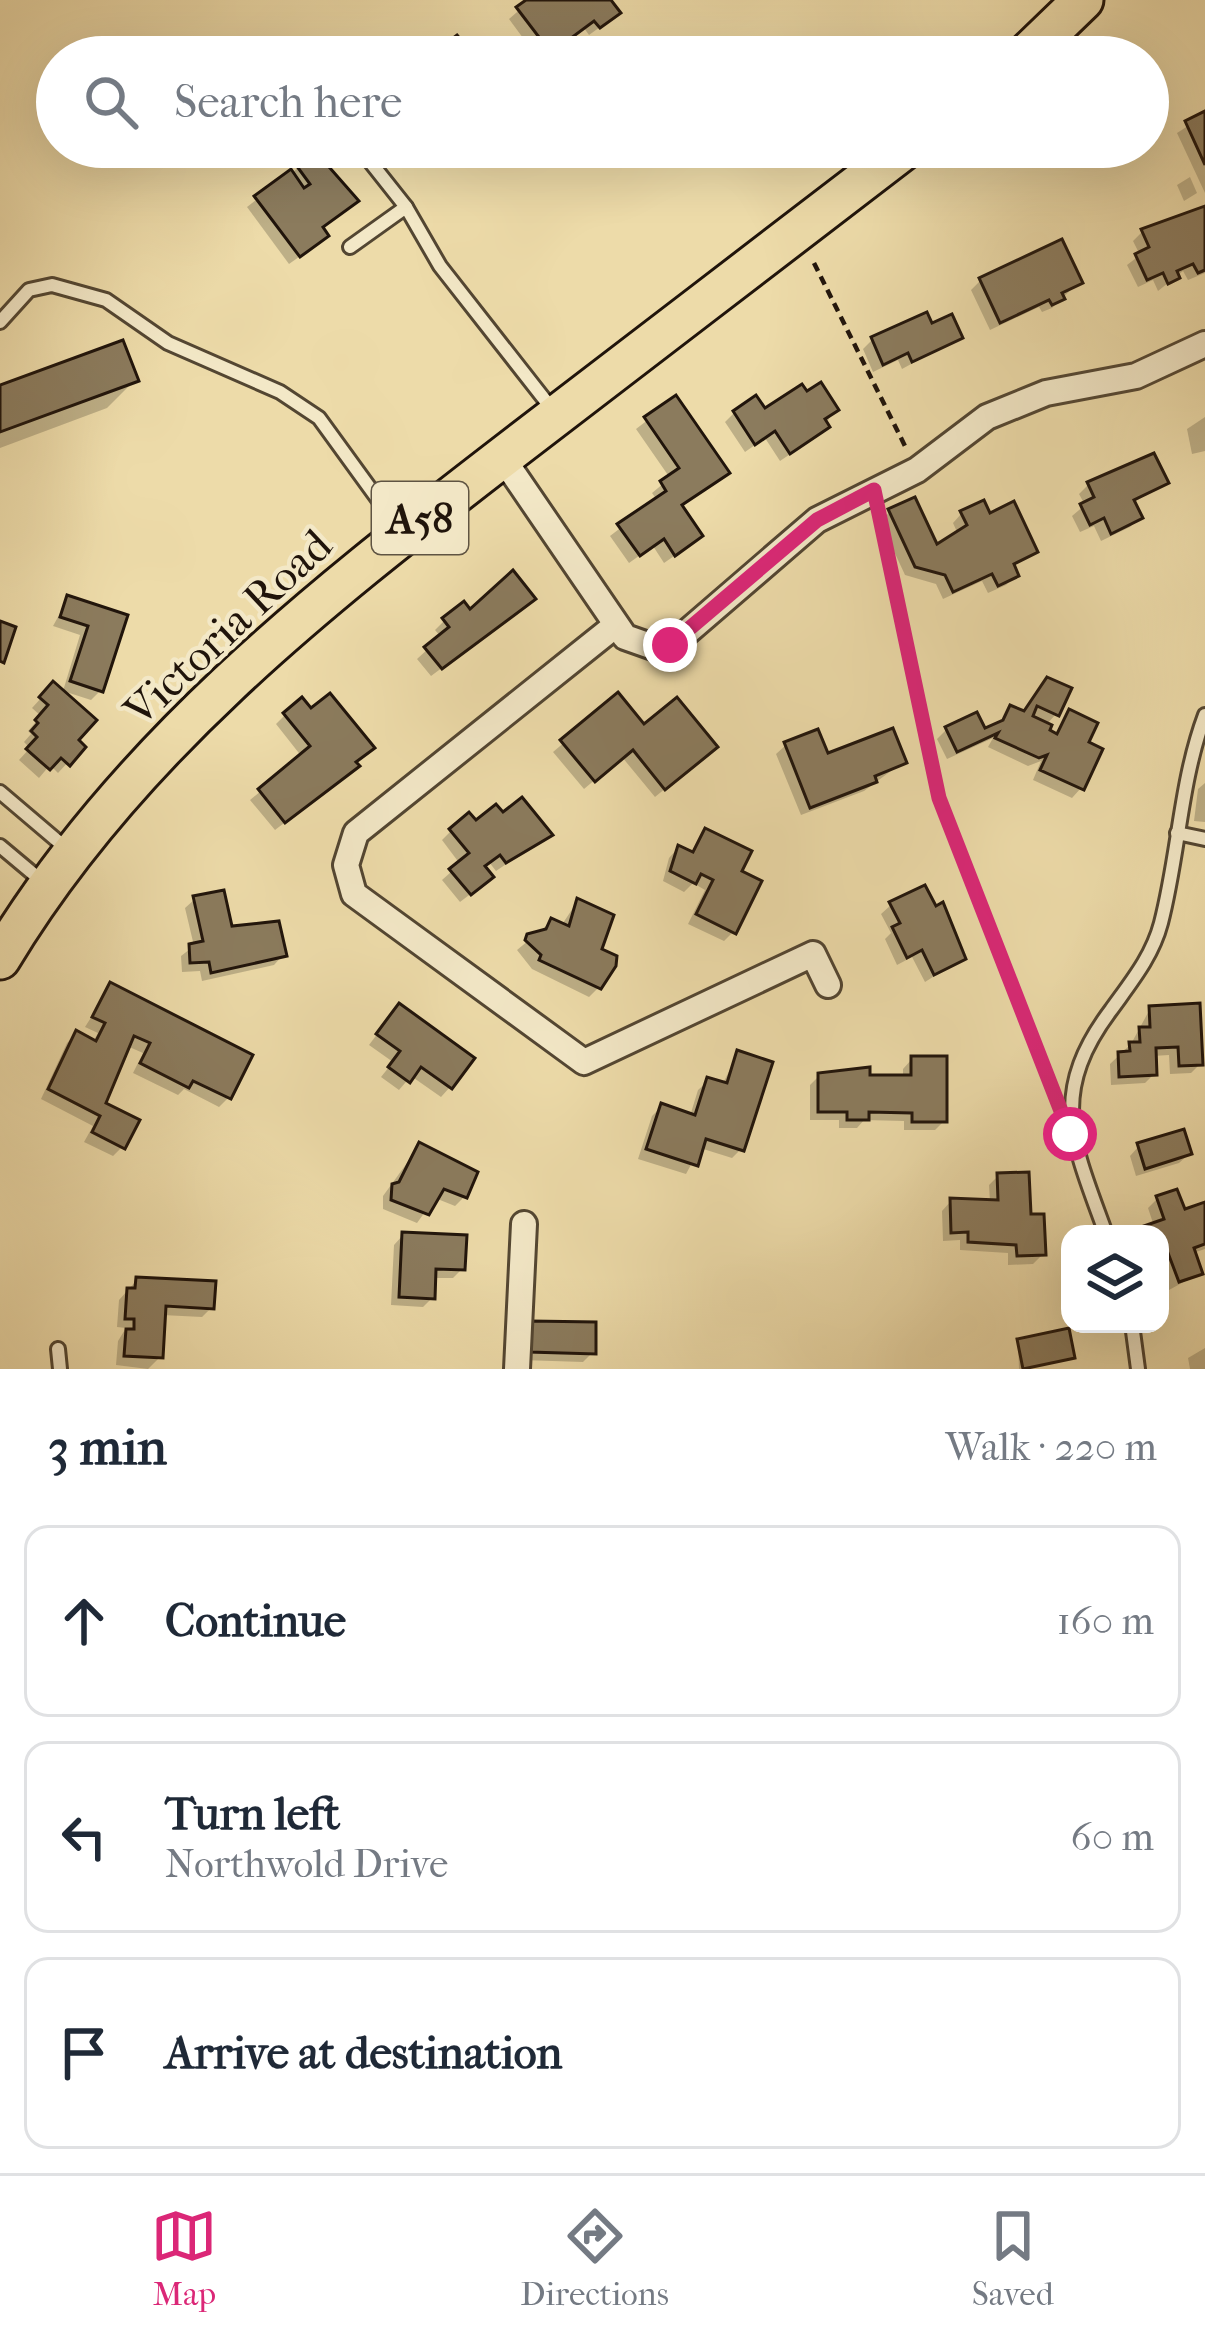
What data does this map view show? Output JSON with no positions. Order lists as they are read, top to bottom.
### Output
{
  "streets": {
    "highway": ["A58", "Victoria Road"]
  },
  "page": {
    "search": "Search here",
    "heading": ["3 min", "Walk · 220 m"],
    "list": [
      ["Continue", "160 m"],
      ["Turn left", "Northwold Drive", "60 m"],
      "Arrive at destination"
    ],
    "nav": ["Map", "Directions", "Saved"]
  }
}
